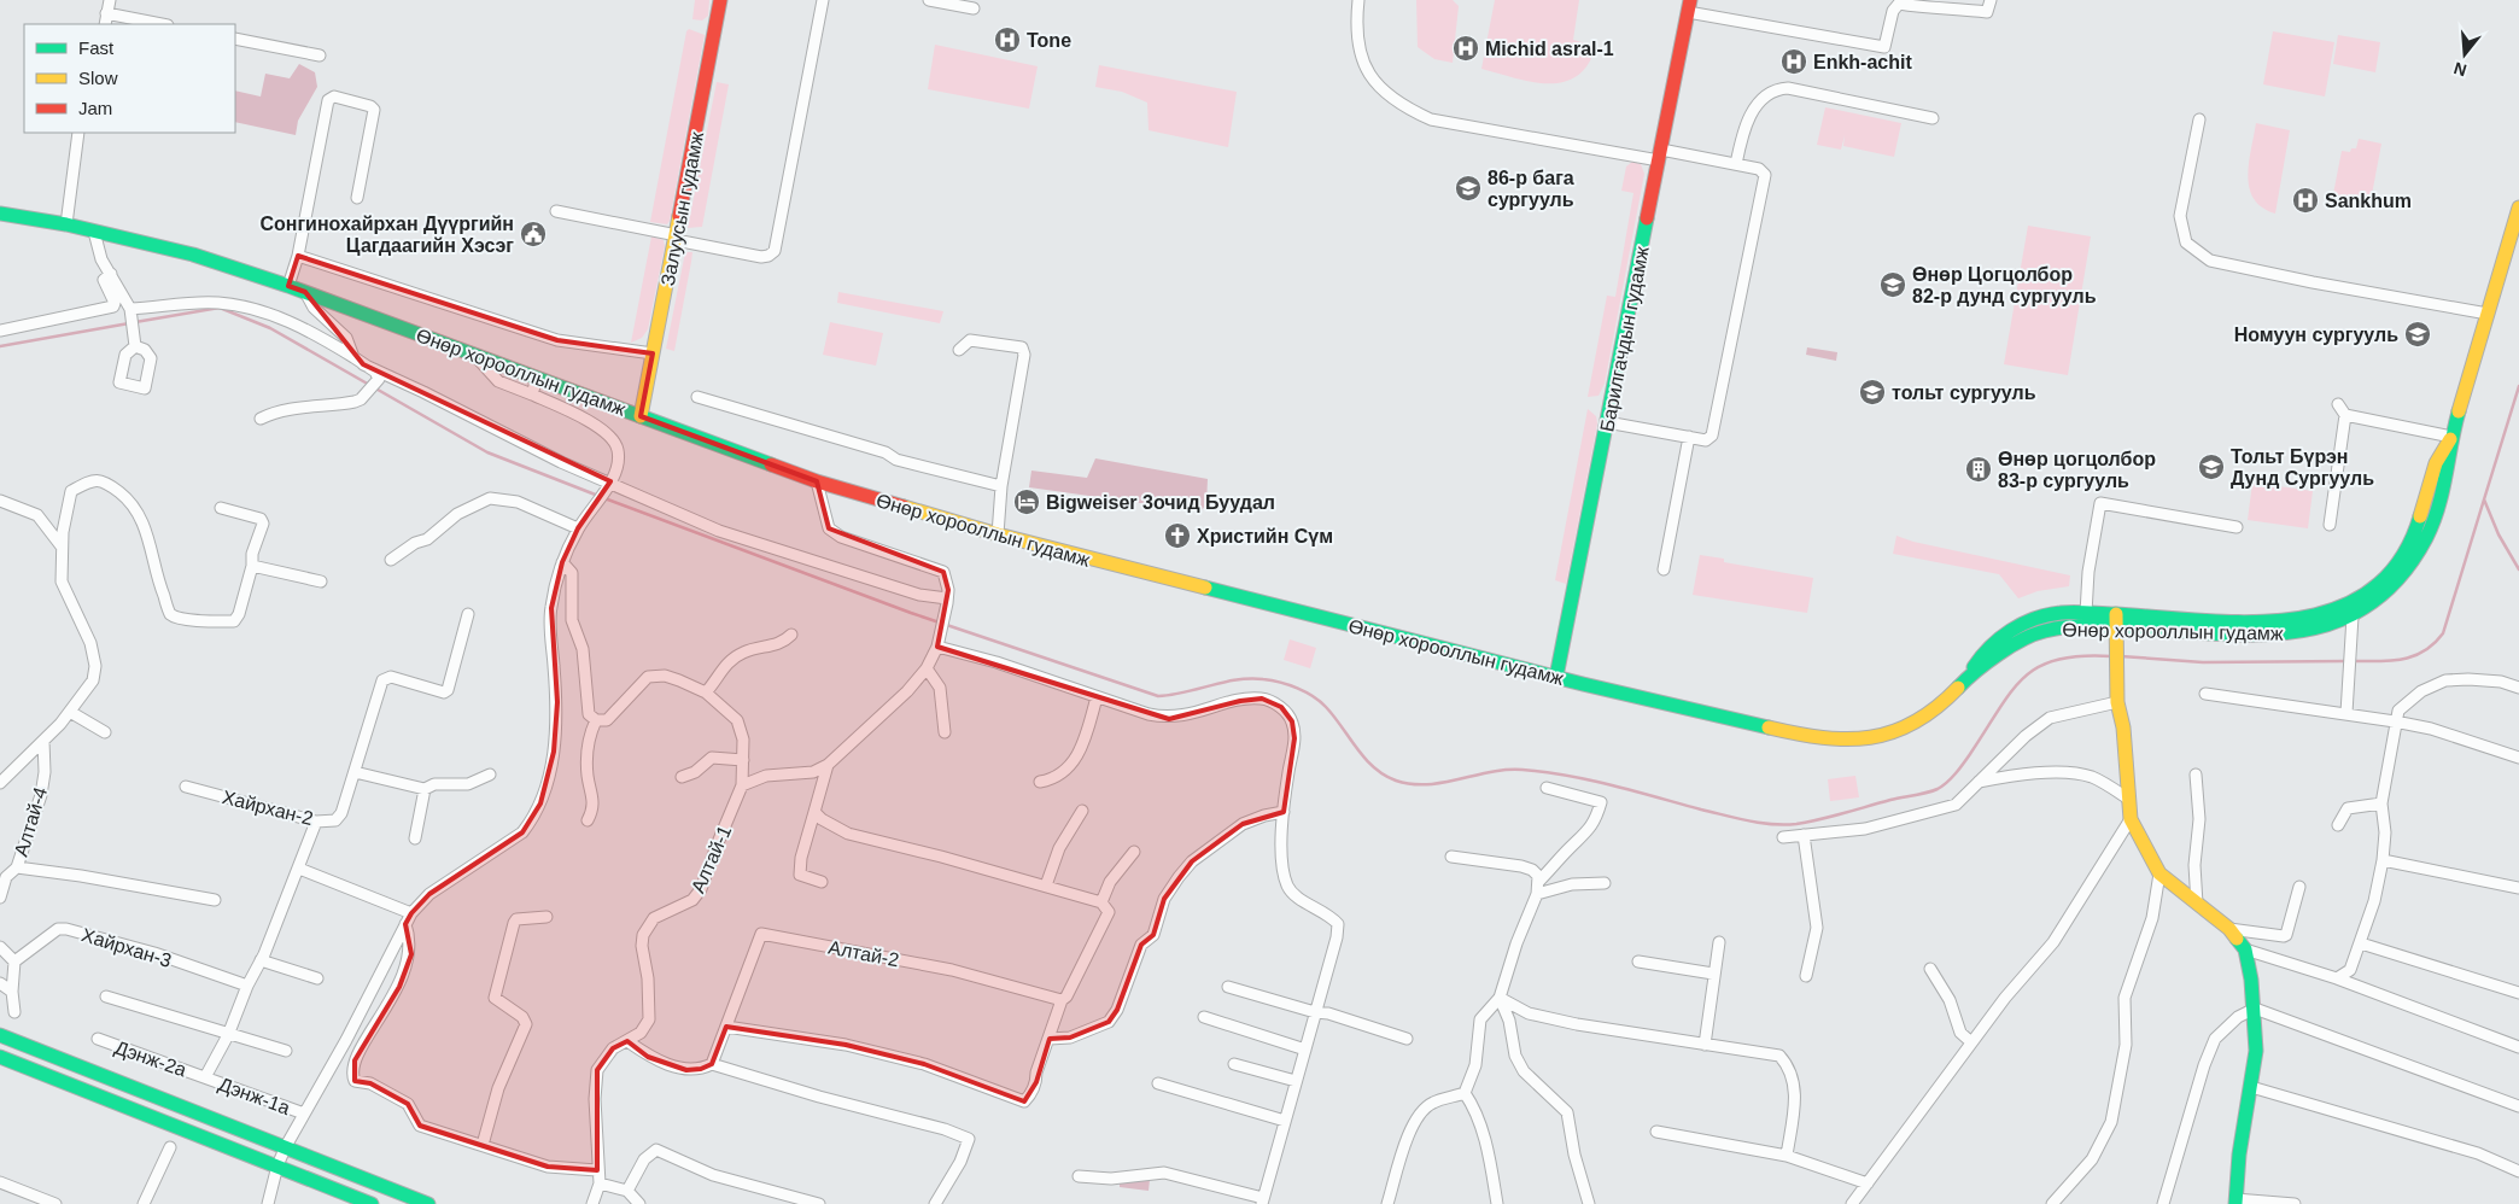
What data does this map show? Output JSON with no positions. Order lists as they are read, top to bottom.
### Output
{
  "streets": {
    "main road": ["Залуусын гудамж", "Барилгачдын гудамж", "Өнөр хорооллын гудамж"],
    "street": [
      "Хайрхан-2",
      "Алтай-4",
      "Алтай-1",
      "Хайрхан-3",
      "Алтай-2",
      "Дэнж-2а",
      "Дэнж-1а"
    ]
  },
  "crossings": [
    ["Залуусын гудамж", "Өнөр хорооллын гудамж"],
    ["Барилгачдын гудамж", "Өнөр хорооллын гудамж"],
    ["Дэнж-2а", "Дэнж-1а"]
  ],
  "places": {
    "hospital": [
      "Tone",
      "Michid asral-1",
      "Enkh-achit",
      "Sankhum"
    ],
    "school or university": [
      "86-р бага сургууль",
      "Өнөр Цогцолбор 82-р дунд сургууль",
      "Номуун сургууль",
      "тольт сургууль",
      "Тольт Бүрэн Дунд Сургууль"
    ],
    "public building": ["Сонгинохайрхан Дүүргийн Цагдаагийн Хэсэг"],
    "building": ["Өнөр цогцолбор 83-р сургууль"],
    "hotel": ["Bigweiser 3очид Буудал"],
    "church": ["Христийн Сүм"]
  },
  "legend": ["Fast", "Slow", "Jam"],
  "north": "bottom"
}
